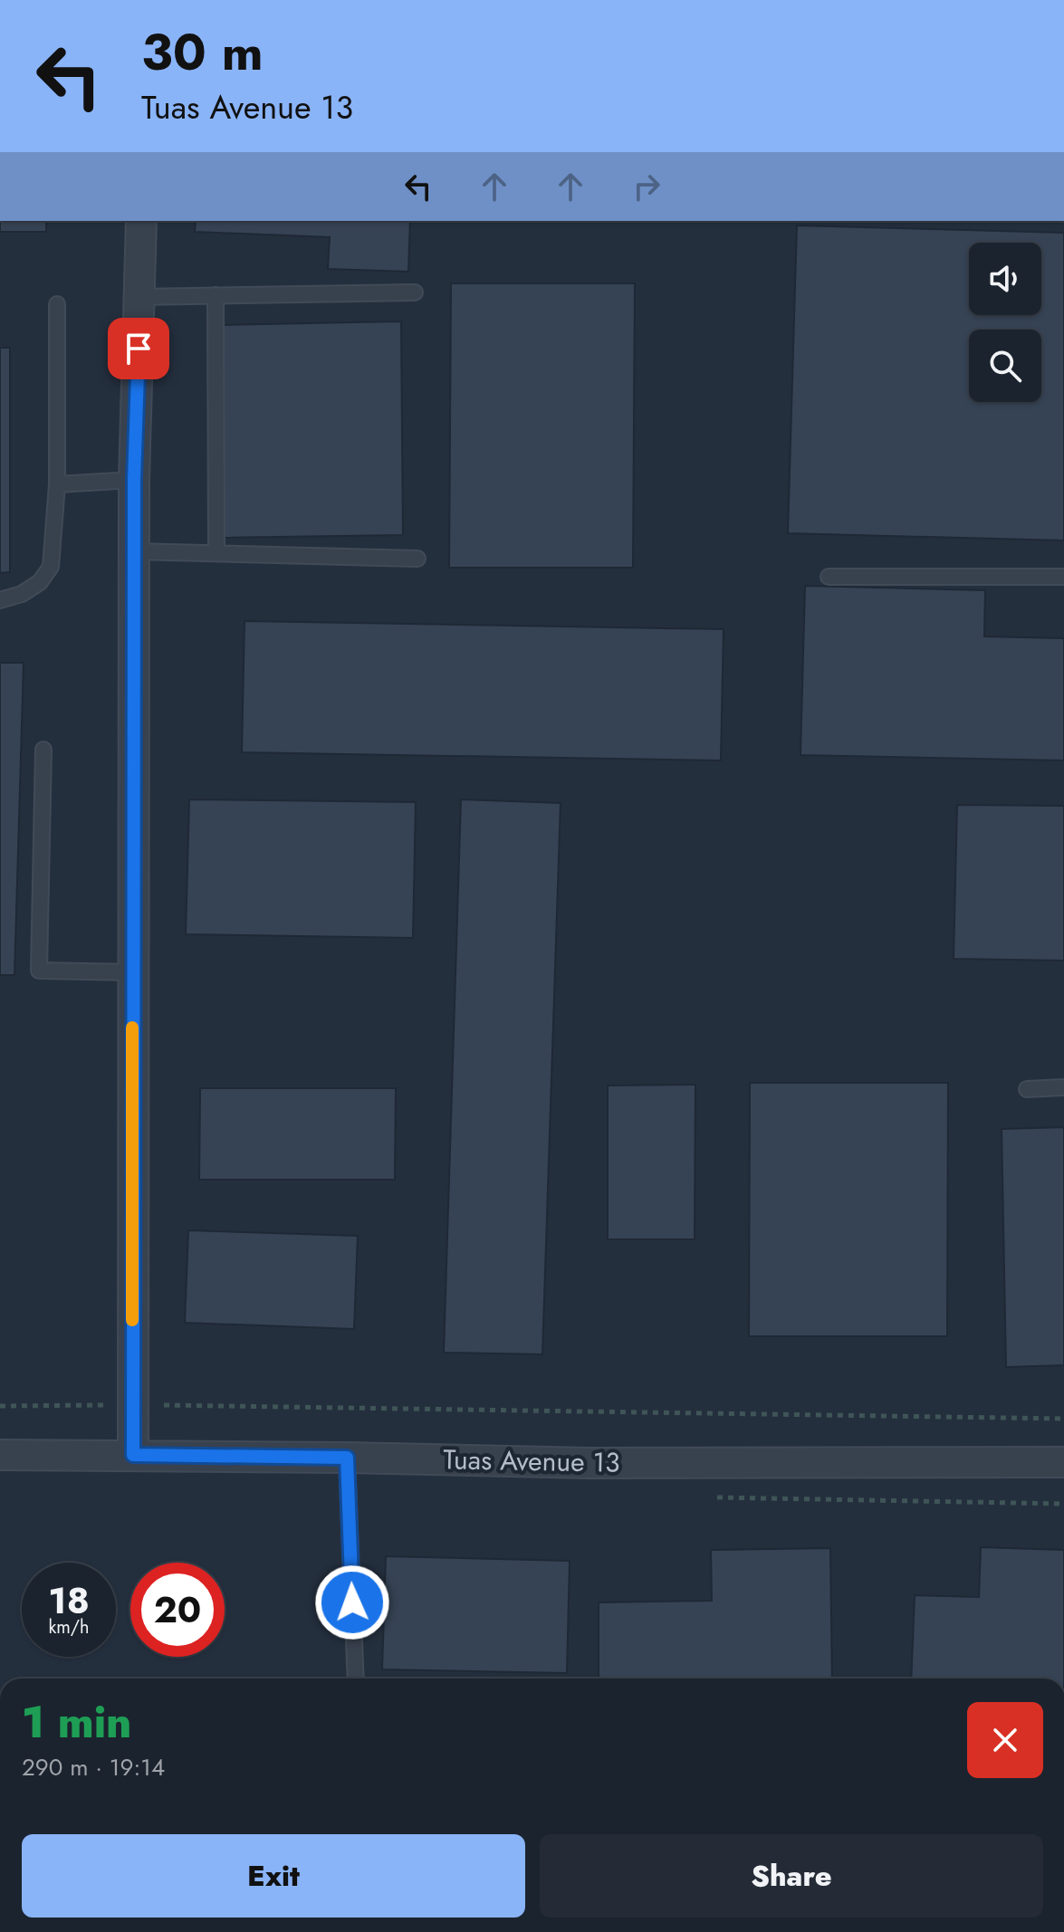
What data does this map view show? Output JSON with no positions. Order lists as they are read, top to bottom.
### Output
{
  "streets": {
    "street": ["Tuas Avenue 13"]
  },
  "page": {
    "turn": ["30 m", "Tuas Avenue 13"],
    "speed": "18 km/h",
    "limit": "20",
    "heading": ["1 min", "290 m · 19:14"],
    "buttons": ["Exit", "Share"]
  }
}
